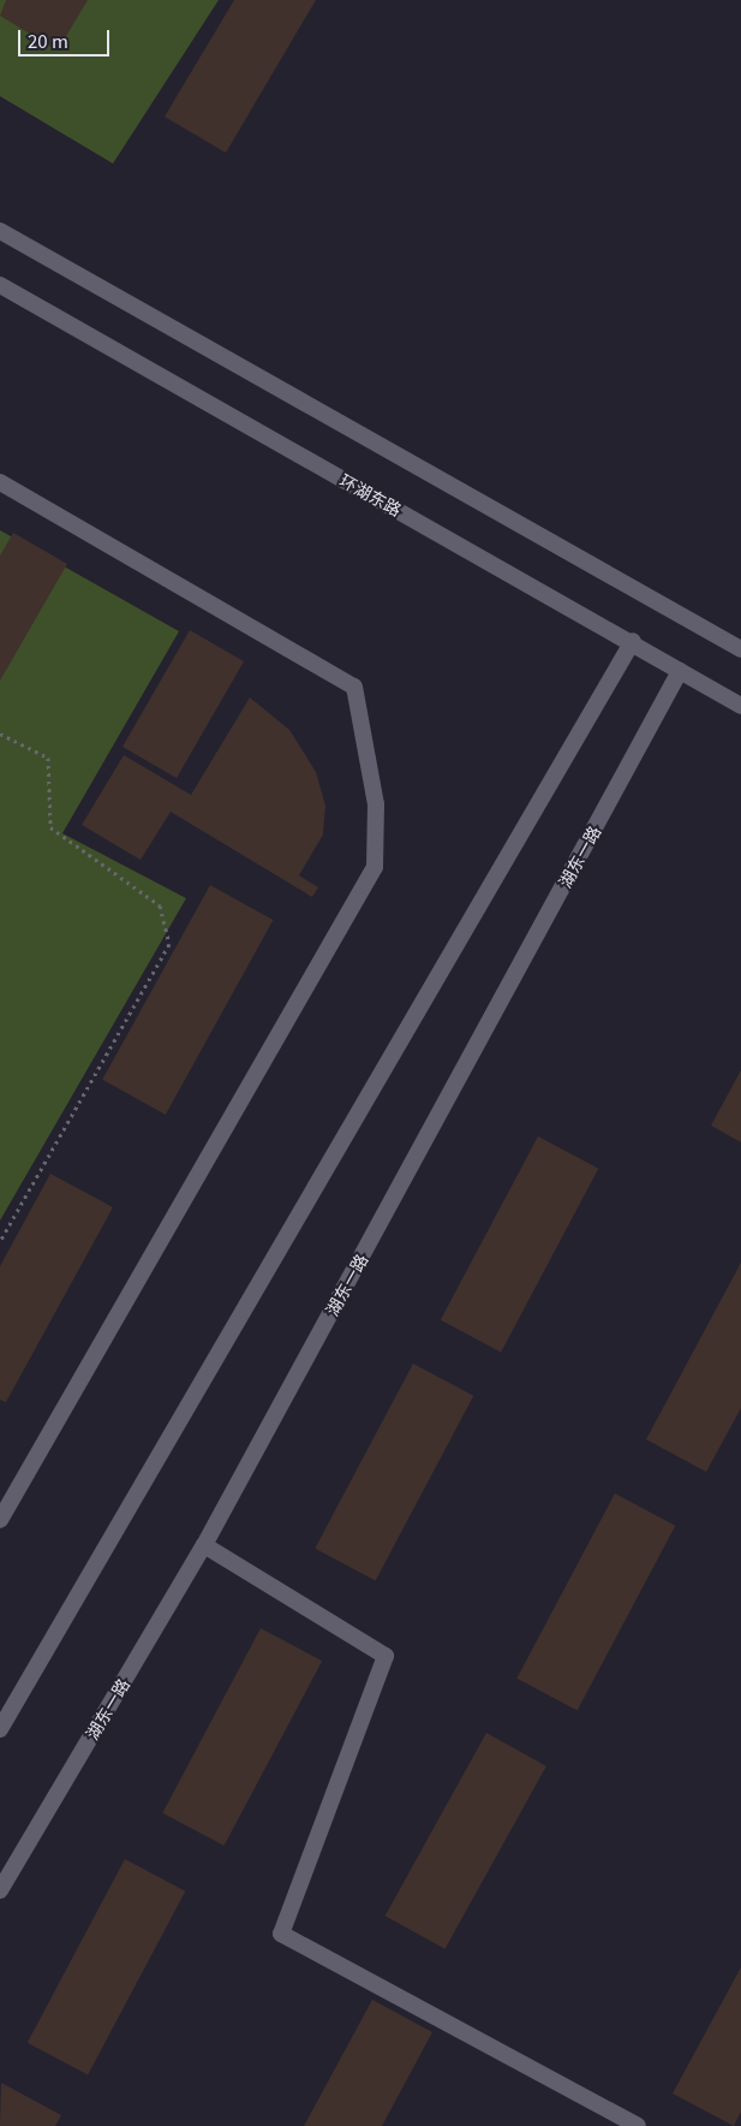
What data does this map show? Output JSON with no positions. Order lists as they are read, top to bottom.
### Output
{
  "streets": {
    "main road": ["环湖东路", "湖东一路"]
  },
  "crossings": [
    ["环湖东路", "湖东一路"]
  ],
  "scale_bar": "20 m"
}
